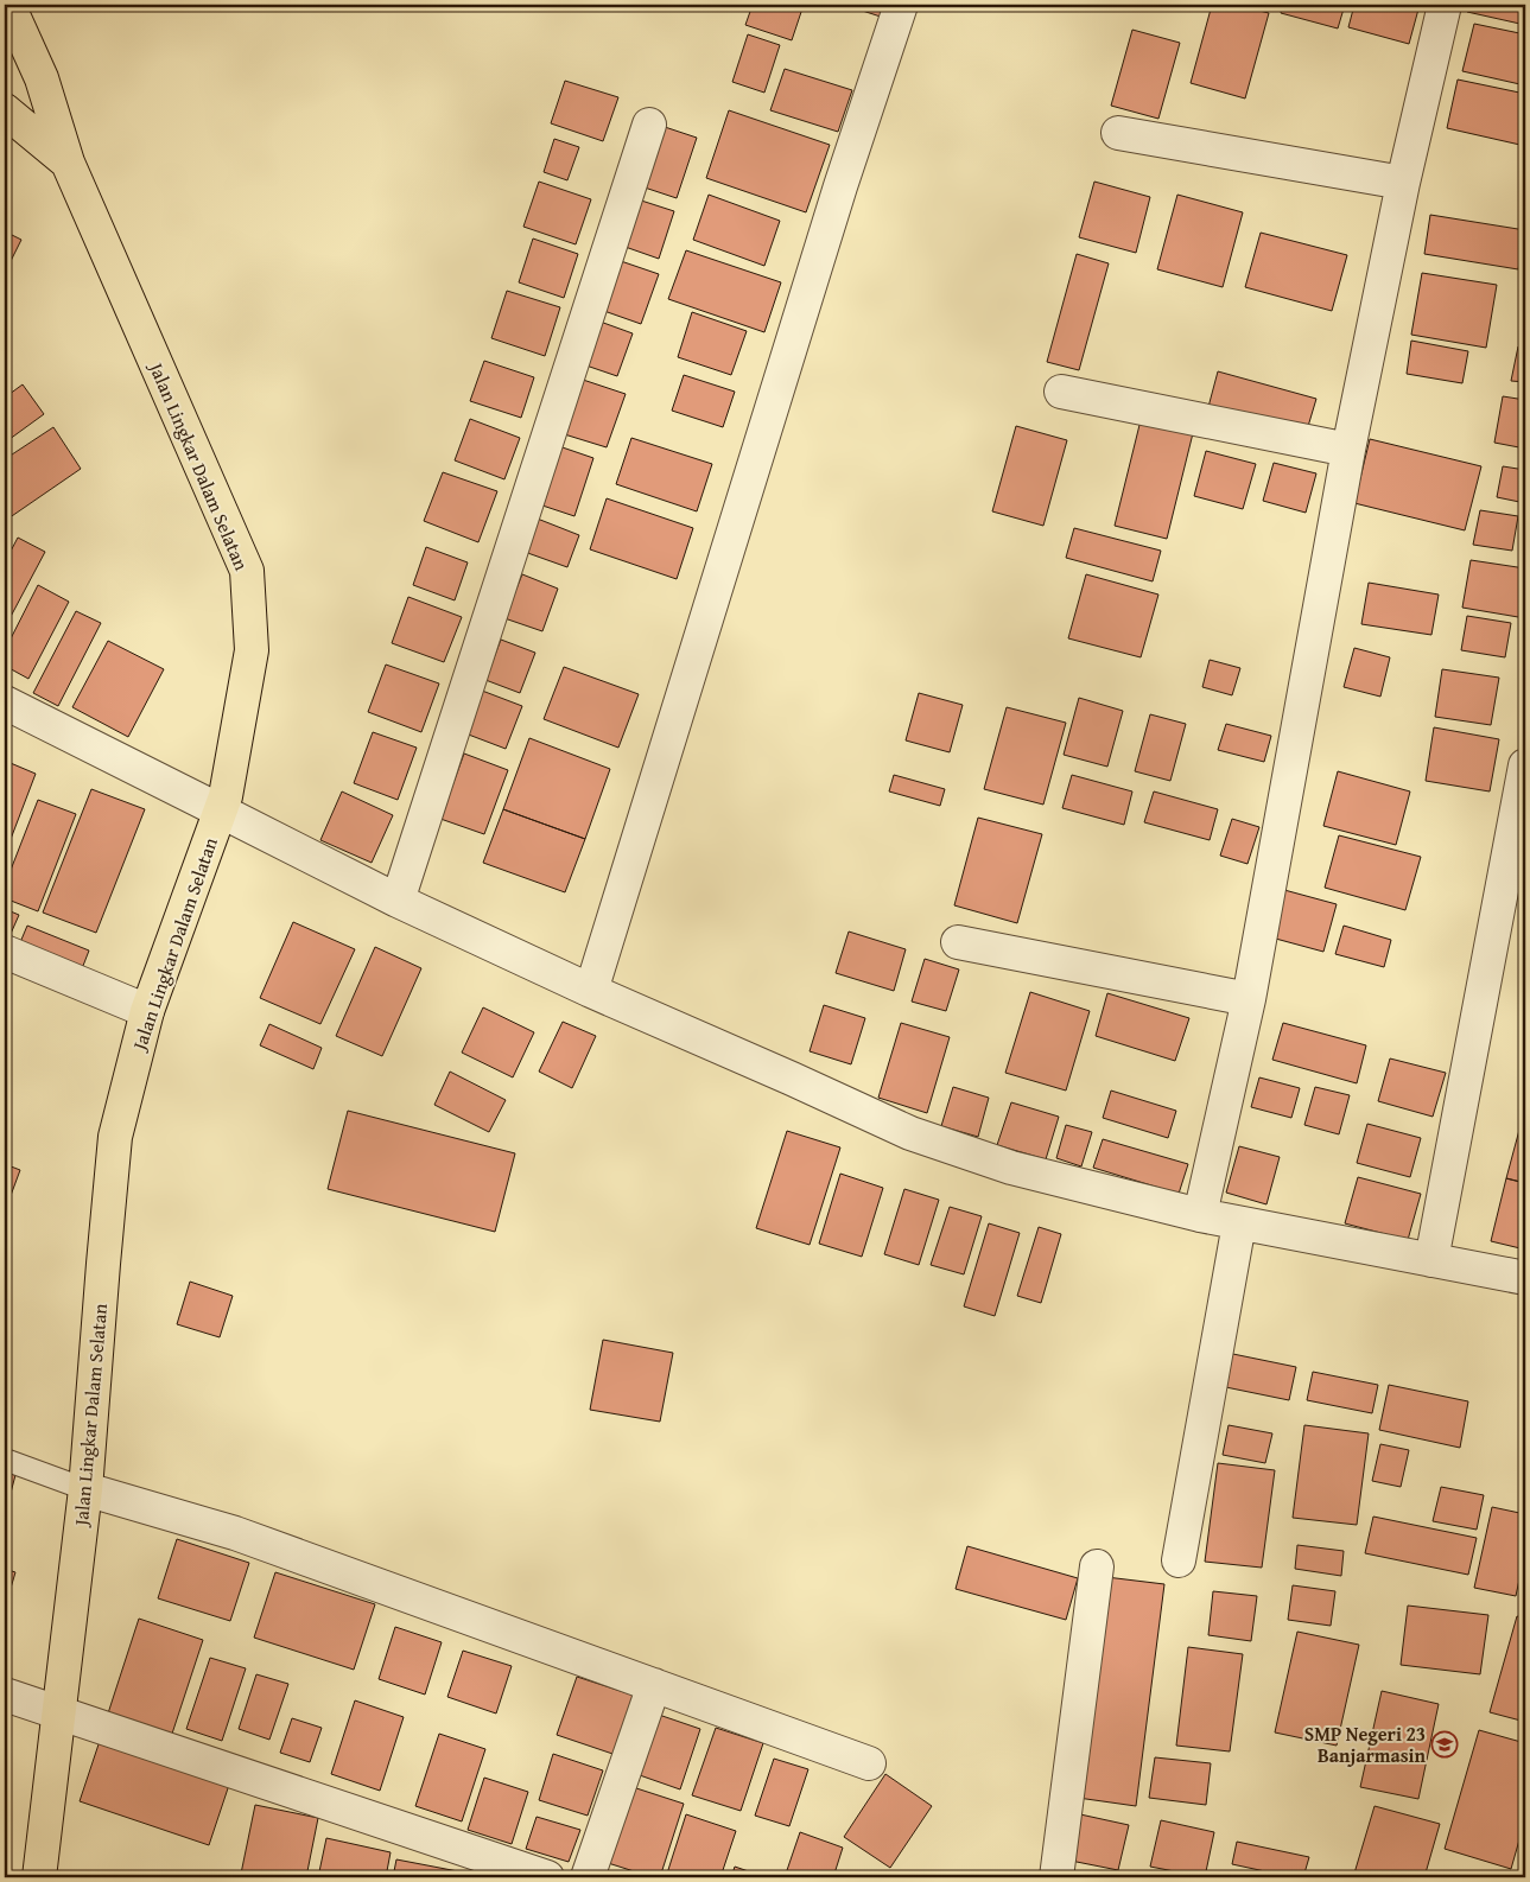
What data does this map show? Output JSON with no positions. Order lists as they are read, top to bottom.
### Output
{
  "streets": {
    "main road": ["Jalan Lingkar Dalam Selatan"]
  },
  "places": {
    "school or university": ["SMP Negeri 23 Banjarmasin"]
  }
}
